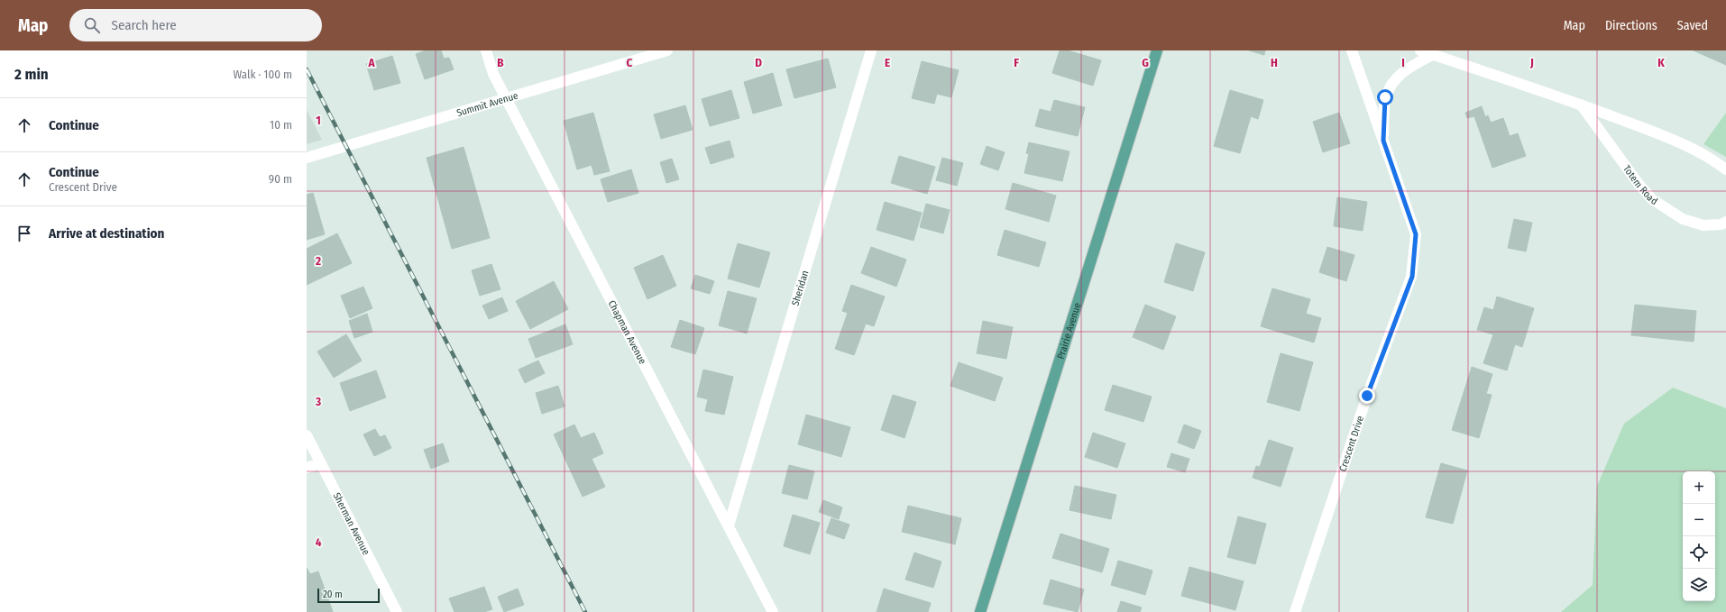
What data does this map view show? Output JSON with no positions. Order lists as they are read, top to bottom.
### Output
{
  "streets": {
    "main road": ["Prairie Avenue"],
    "street": [
      "Summit Avenue",
      "Totem Road",
      "Sheridan",
      "Chapman Avenue",
      "Crescent Drive",
      "Sherman Avenue"
    ]
  },
  "crossings": [
    ["Summit Avenue", "Chapman Avenue"],
    ["Sheridan", "Chapman Avenue"]
  ],
  "scale_bar": "20 m",
  "page": {
    "header": "Map",
    "search": "Search here",
    "nav": ["Map", "Directions", "Saved"],
    "heading": ["2 min", "Walk · 100 m"],
    "list": [
      ["Continue", "10 m"],
      ["Continue", "Crescent Drive", "90 m"],
      "Arrive at destination"
    ],
    "map_buttons": ["+", "−"],
    "scale": "20 m"
  },
  "grid": {
    "columns": [
      "A",
      "B",
      "C",
      "D",
      "E",
      "F",
      "G",
      "H",
      "I",
      "J",
      "K"
    ],
    "rows": [
      "1",
      "2",
      "3",
      "4"
    ]
  }
}
